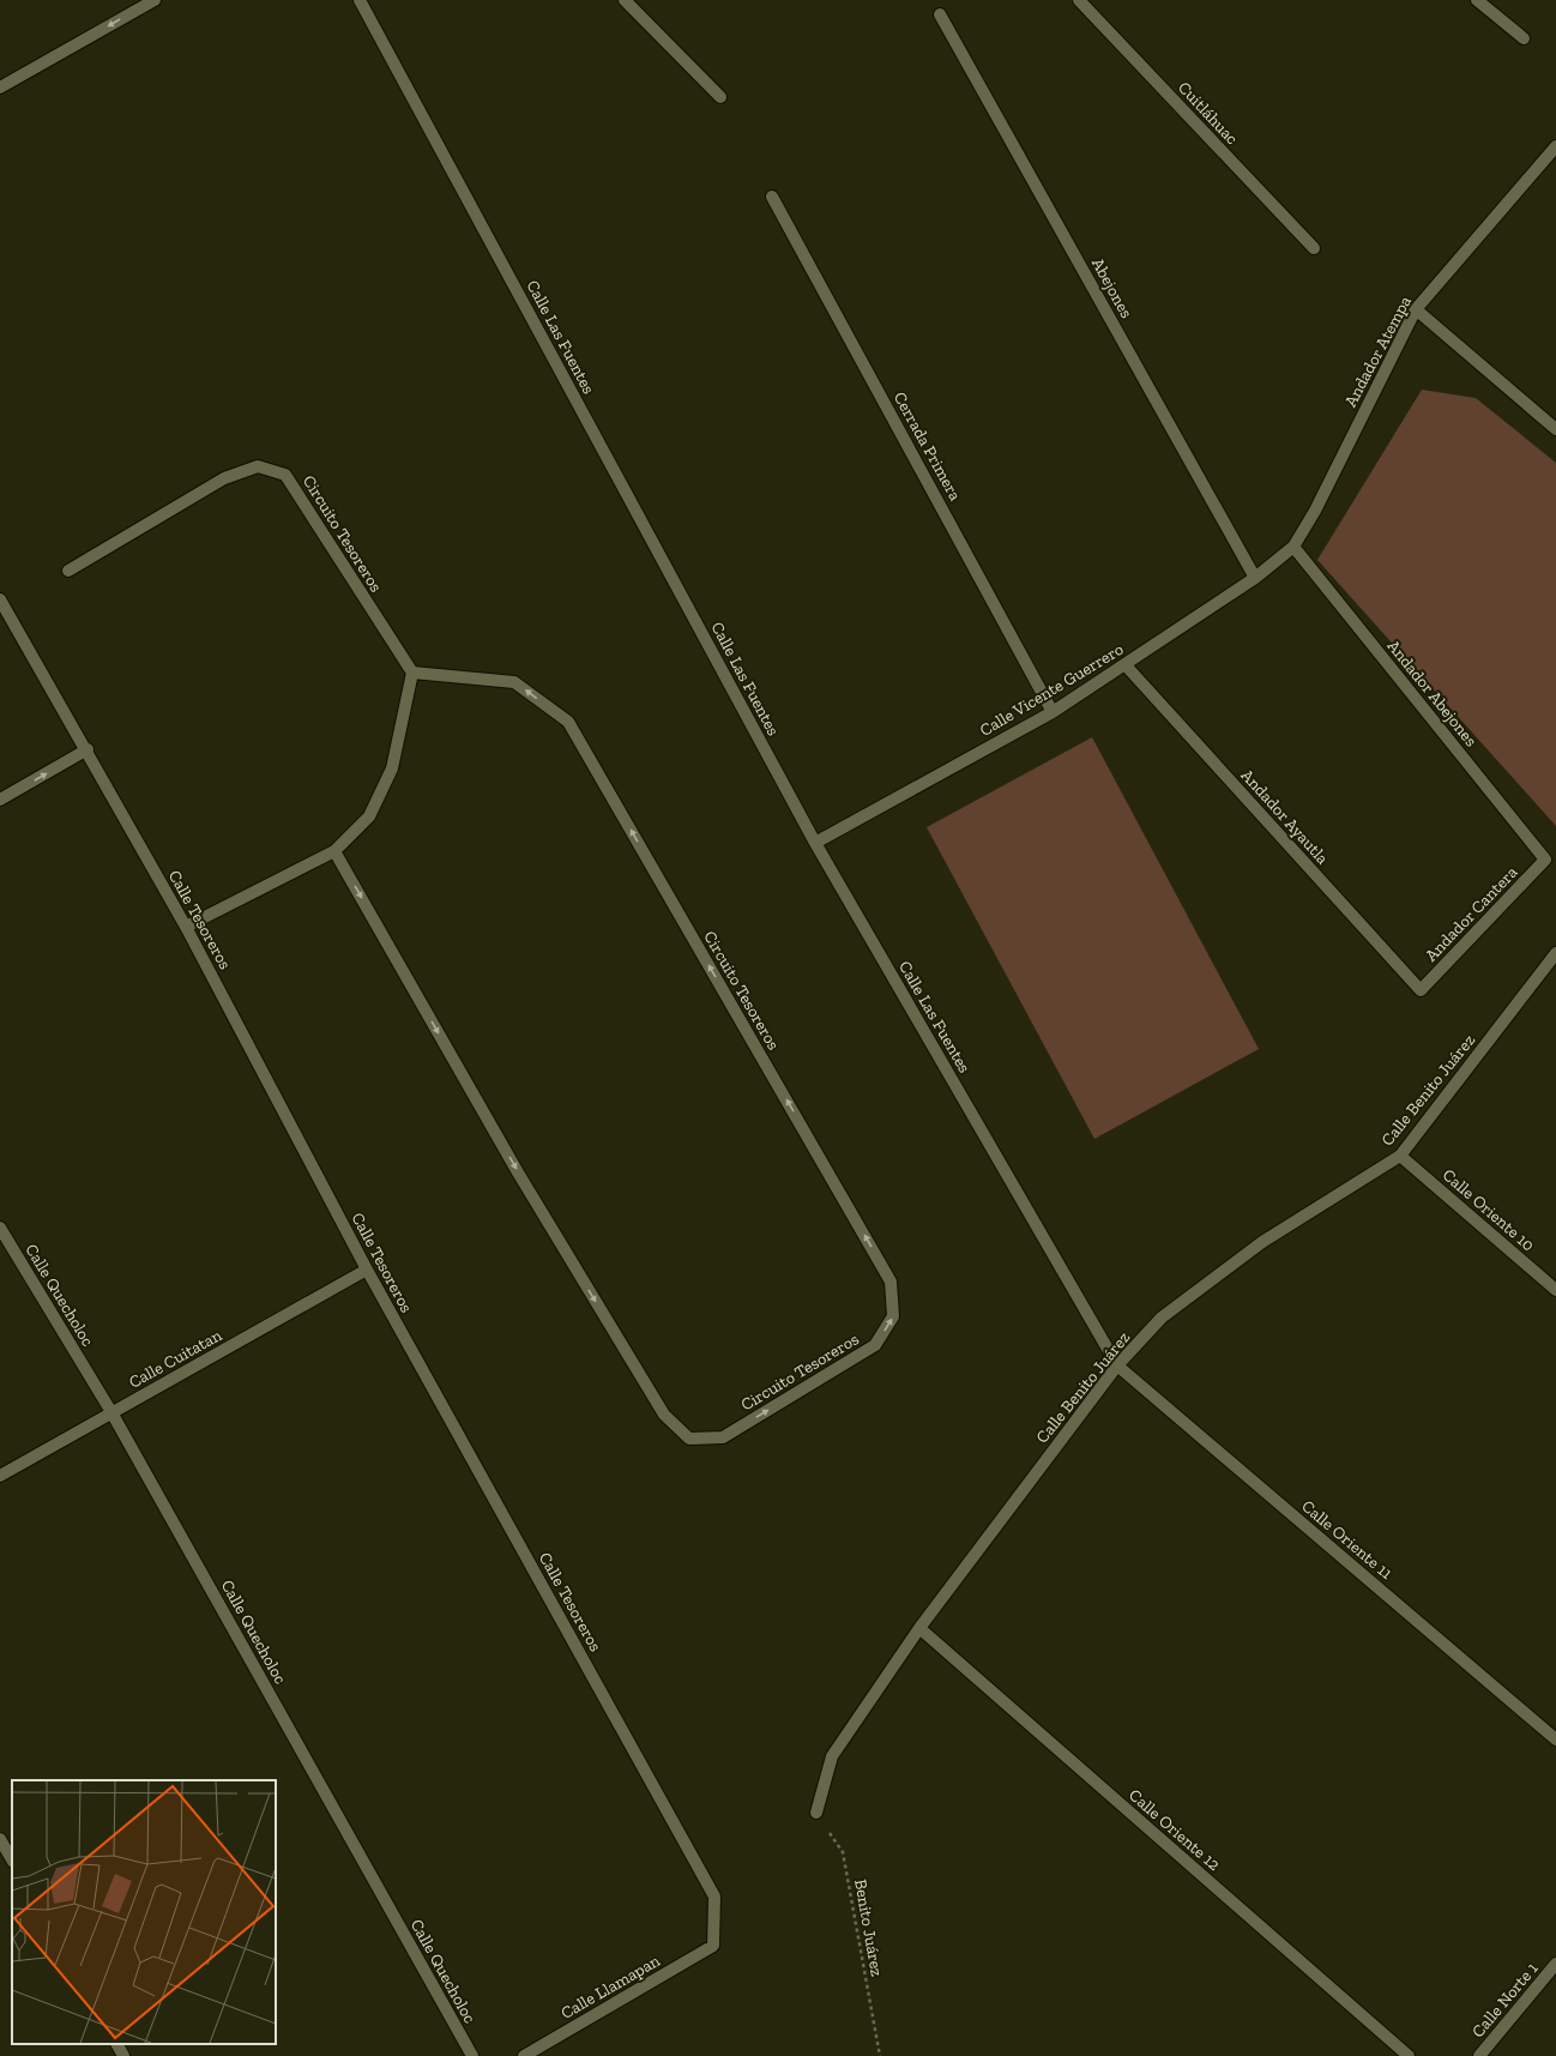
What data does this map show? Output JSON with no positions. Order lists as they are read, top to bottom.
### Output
{
  "streets": {
    "street": [
      "Cuitláhuac",
      "Abejones",
      "Calle Las Fuentes",
      "Andador Atempa",
      "Cerrada Primera",
      "Circuito Tesoreros",
      "Calle Vicente Guerrero",
      "Andador Abejones",
      "Andador Ayautla",
      "Andador Cantera",
      "Calle Tesoreros",
      "Calle Benito Juárez",
      "Calle Oriente 10",
      "Calle Quecholoc",
      "Calle Cuitatan",
      "Calle Oriente 11",
      "Calle Oriente 12",
      "Calle Llamapan",
      "Calle Norte 1"
    ],
    "path": ["Benito Juárez"]
  },
  "crossings": [
    ["Abejones", "Calle Vicente Guerrero"],
    ["Calle Las Fuentes", "Calle Vicente Guerrero"],
    ["Calle Las Fuentes", "Calle Benito Juárez"],
    ["Calle Las Fuentes", "Calle Oriente 11"],
    ["Andador Atempa", "Calle Vicente Guerrero"],
    ["Andador Atempa", "Andador Abejones"],
    ["Cerrada Primera", "Calle Vicente Guerrero"],
    ["Calle Vicente Guerrero", "Andador Abejones"],
    ["Calle Vicente Guerrero", "Andador Ayautla"],
    ["Andador Abejones", "Andador Cantera"],
    ["Andador Ayautla", "Andador Cantera"],
    ["Calle Tesoreros", "Calle Cuitatan"],
    ["Calle Tesoreros", "Calle Llamapan"],
    ["Calle Benito Juárez", "Calle Oriente 10"],
    ["Calle Benito Juárez", "Calle Oriente 11"],
    ["Calle Benito Juárez", "Calle Oriente 12"],
    ["Calle Benito Juárez", "Benito Juárez"],
    ["Calle Quecholoc", "Calle Cuitatan"]
  ]
}
